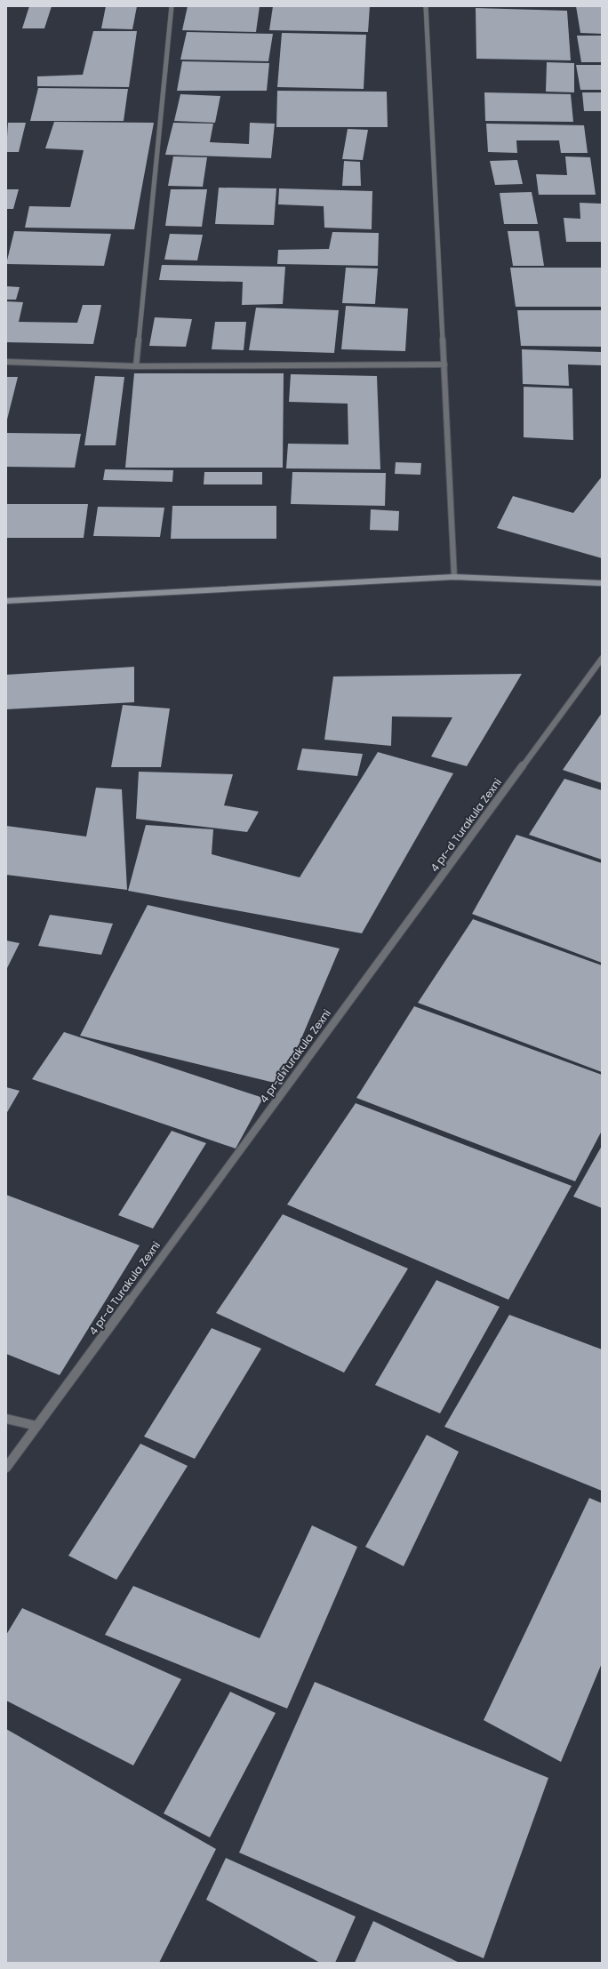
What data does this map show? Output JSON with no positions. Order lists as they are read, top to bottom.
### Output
{
  "streets": {
    "street": ["4 pr-d Turakula Zexni"]
  }
}
